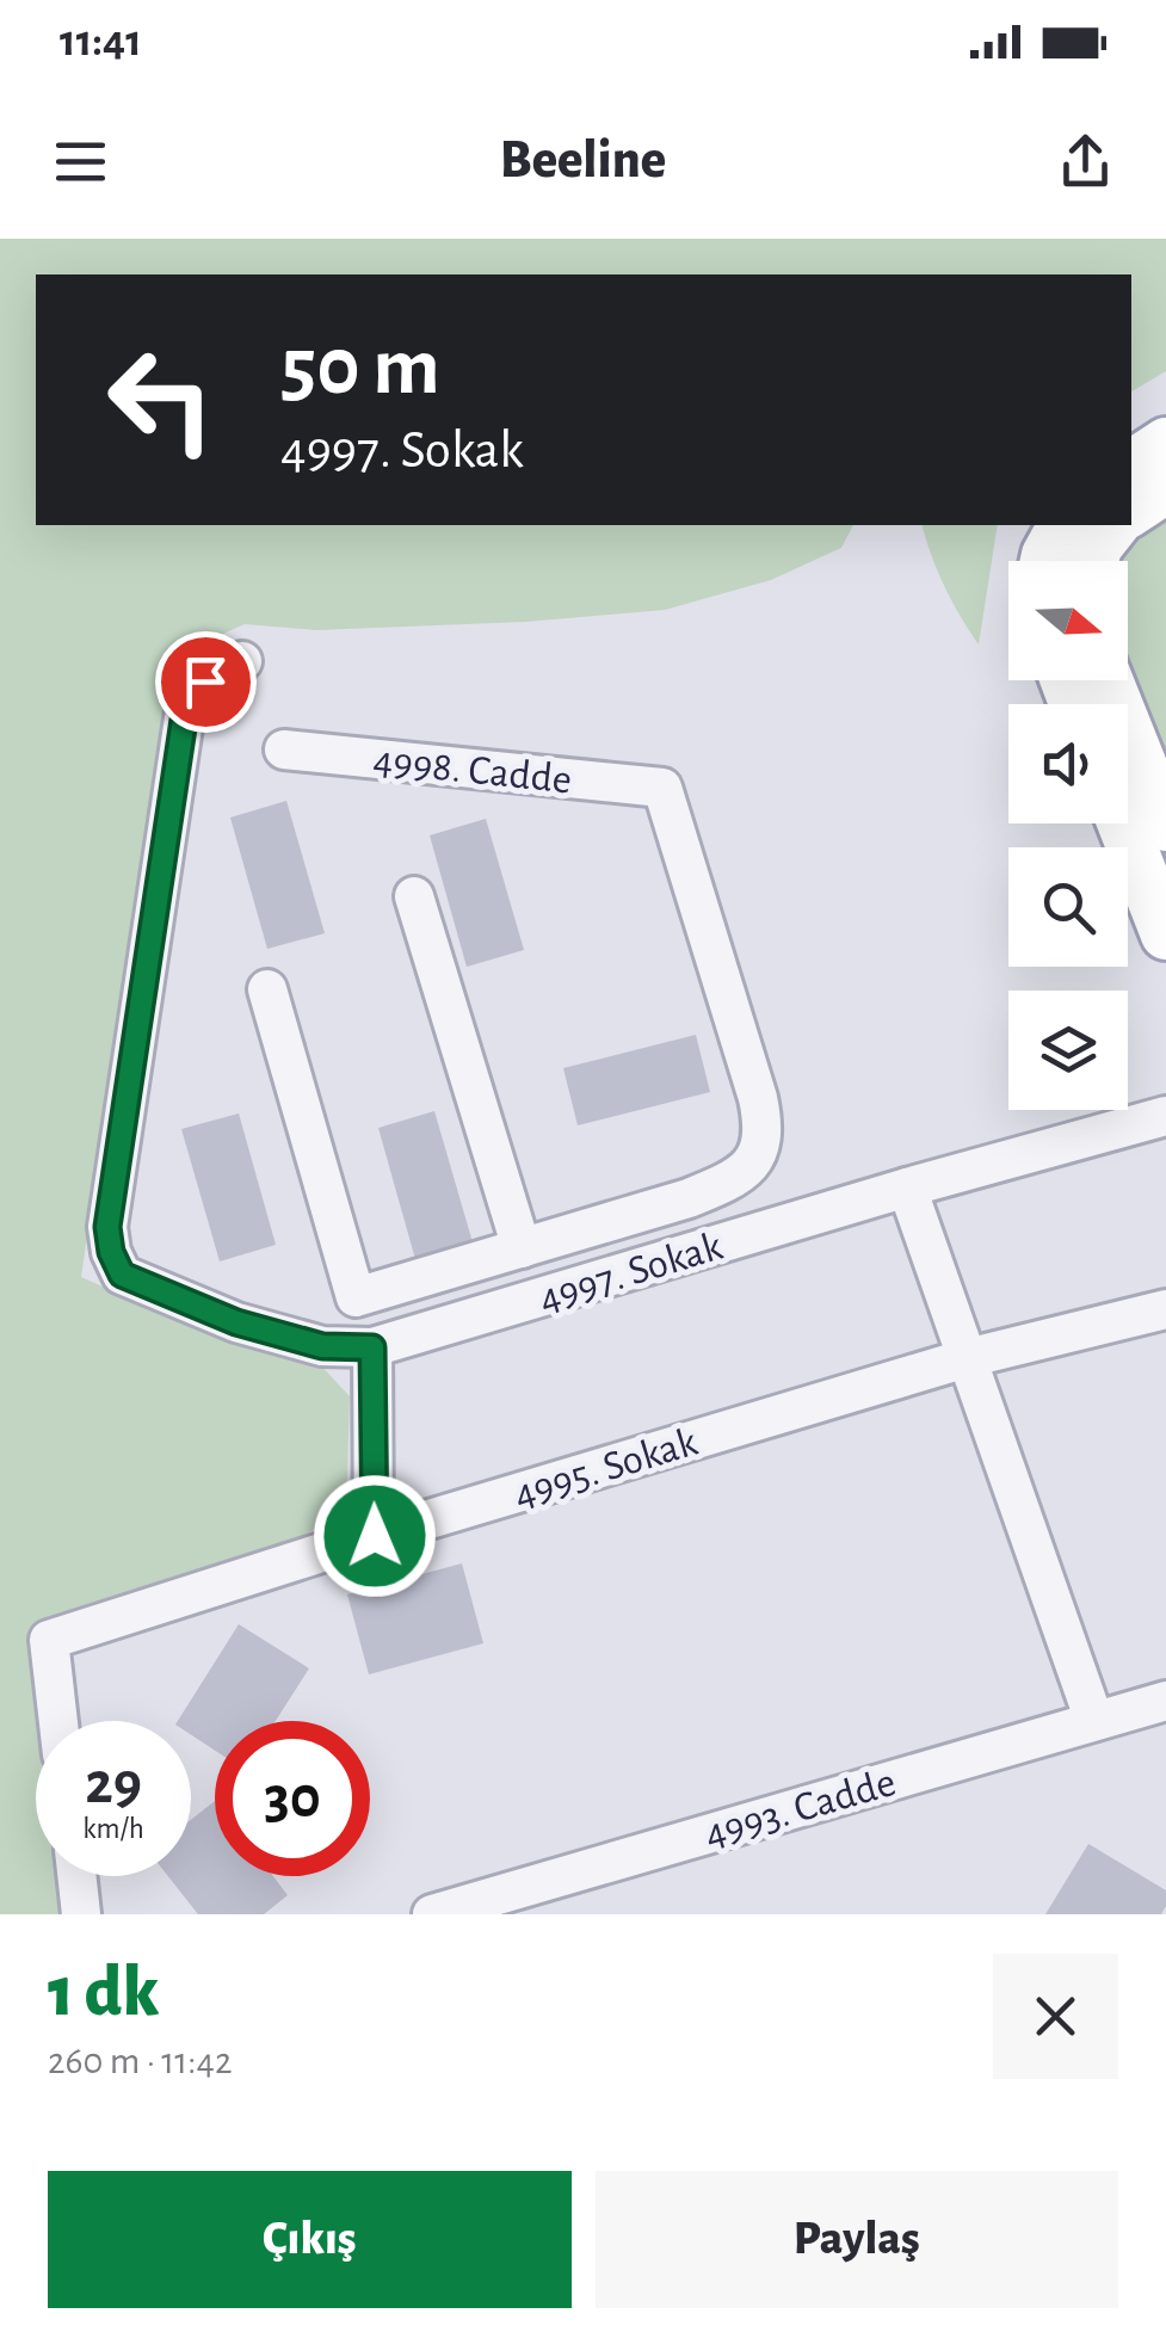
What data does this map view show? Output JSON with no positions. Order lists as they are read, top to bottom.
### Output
{
  "streets": {
    "street": [
      "4998. Cadde",
      "4997. Sokak",
      "4995. Sokak",
      "4993. Cadde"
    ]
  },
  "north": "right",
  "page": {
    "status": "11:41",
    "header": "Beeline",
    "turn": ["50 m", "4997. Sokak"],
    "speed": "29 km/h",
    "limit": "30",
    "heading": ["1 dk", "260 m · 11:42"],
    "buttons": ["Çıkış", "Paylaş"]
  }
}
